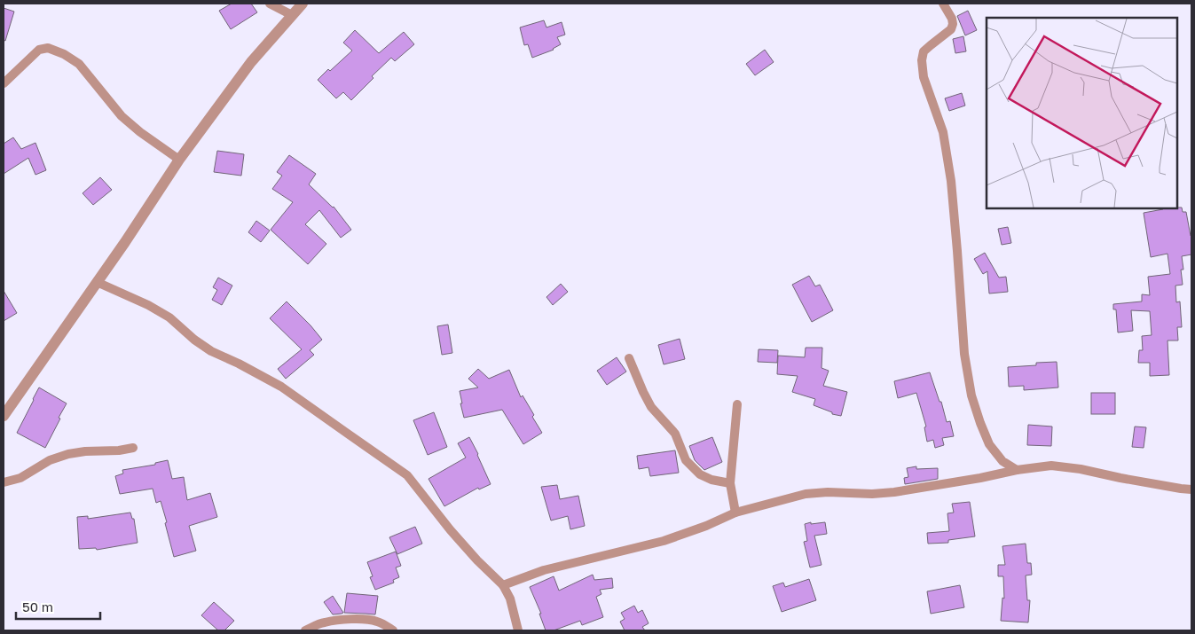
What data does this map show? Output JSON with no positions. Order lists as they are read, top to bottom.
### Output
{
  "scale_bar": "50 m"
}
